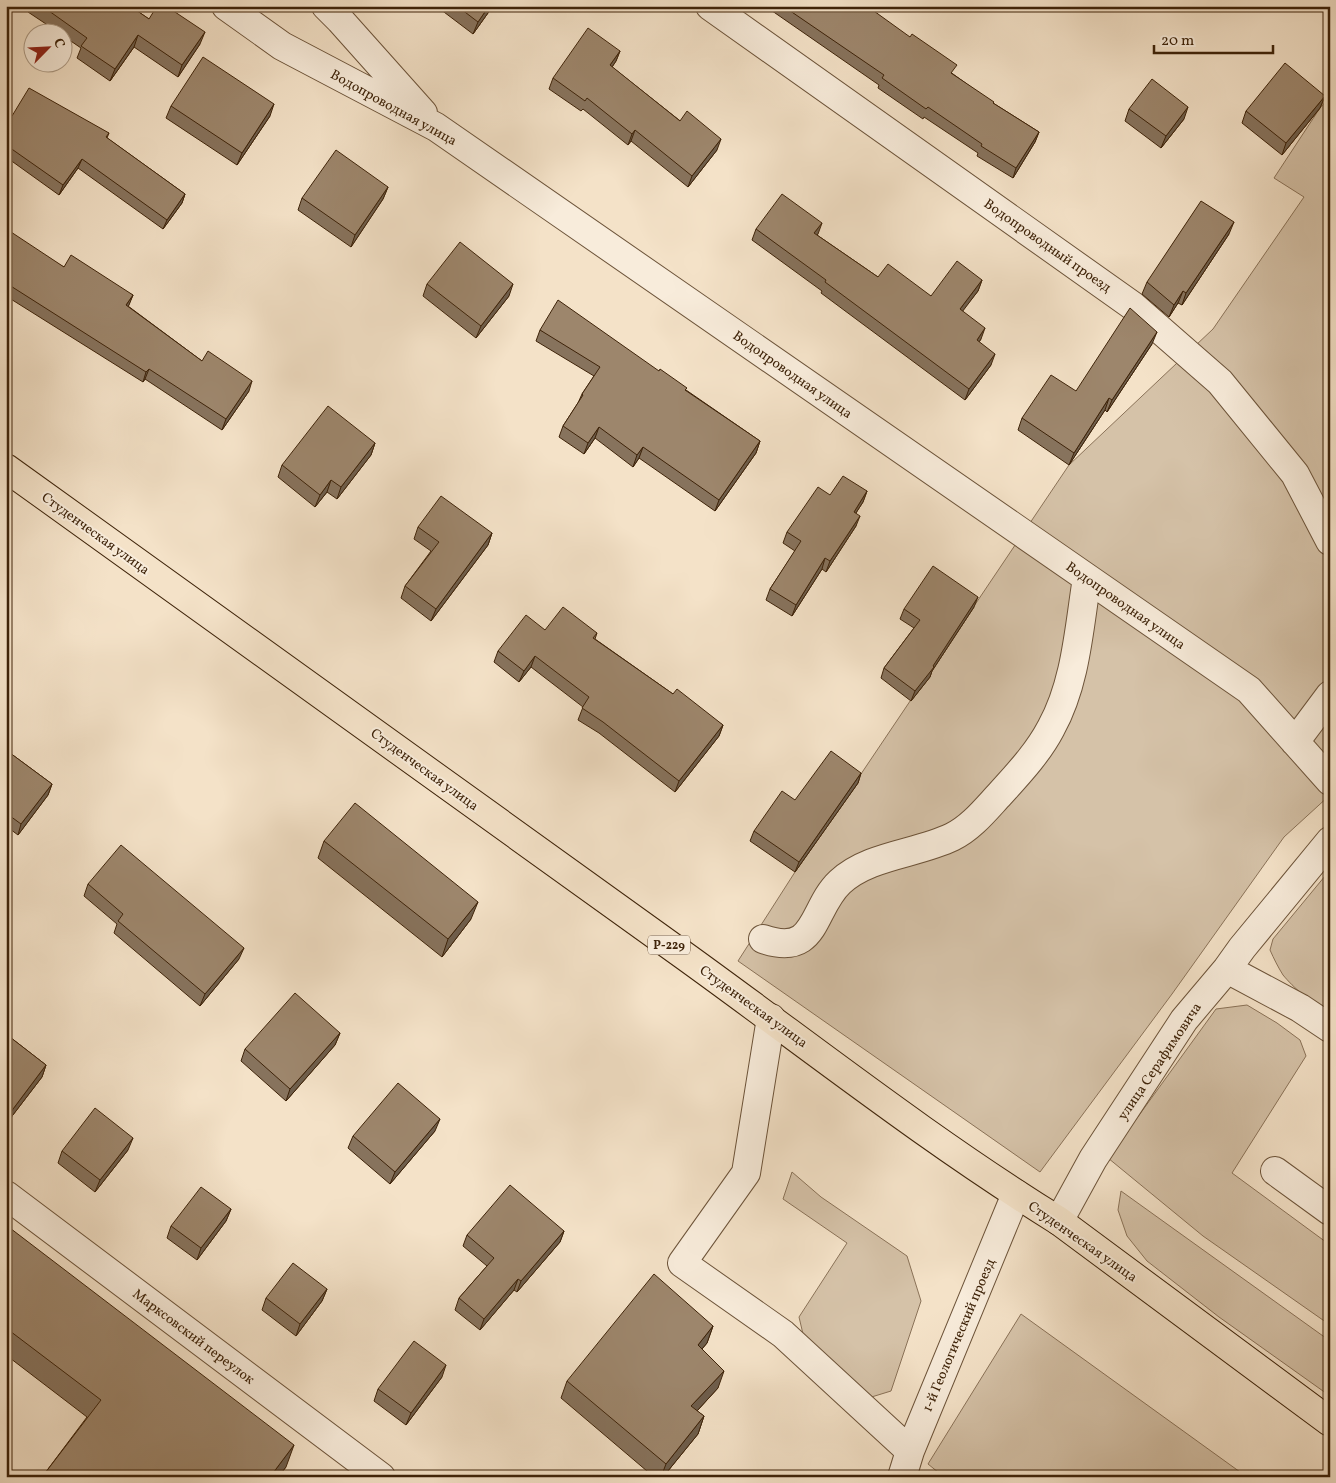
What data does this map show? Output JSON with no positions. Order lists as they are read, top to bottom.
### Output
{
  "streets": {
    "main road": ["Студенческая улица", "Р-229"],
    "street": [
      "Водопроводная улица",
      "Водопроводный проезд",
      "улица Серафимовича",
      "1-й Геологический проезд",
      "Марксовский переулок"
    ]
  },
  "crossings": [
    ["Студенческая улица", "улица Серафимовича"],
    ["Студенческая улица", "1-й Геологический проезд"]
  ],
  "scale_bar": "20 m",
  "north": "top right"
}
